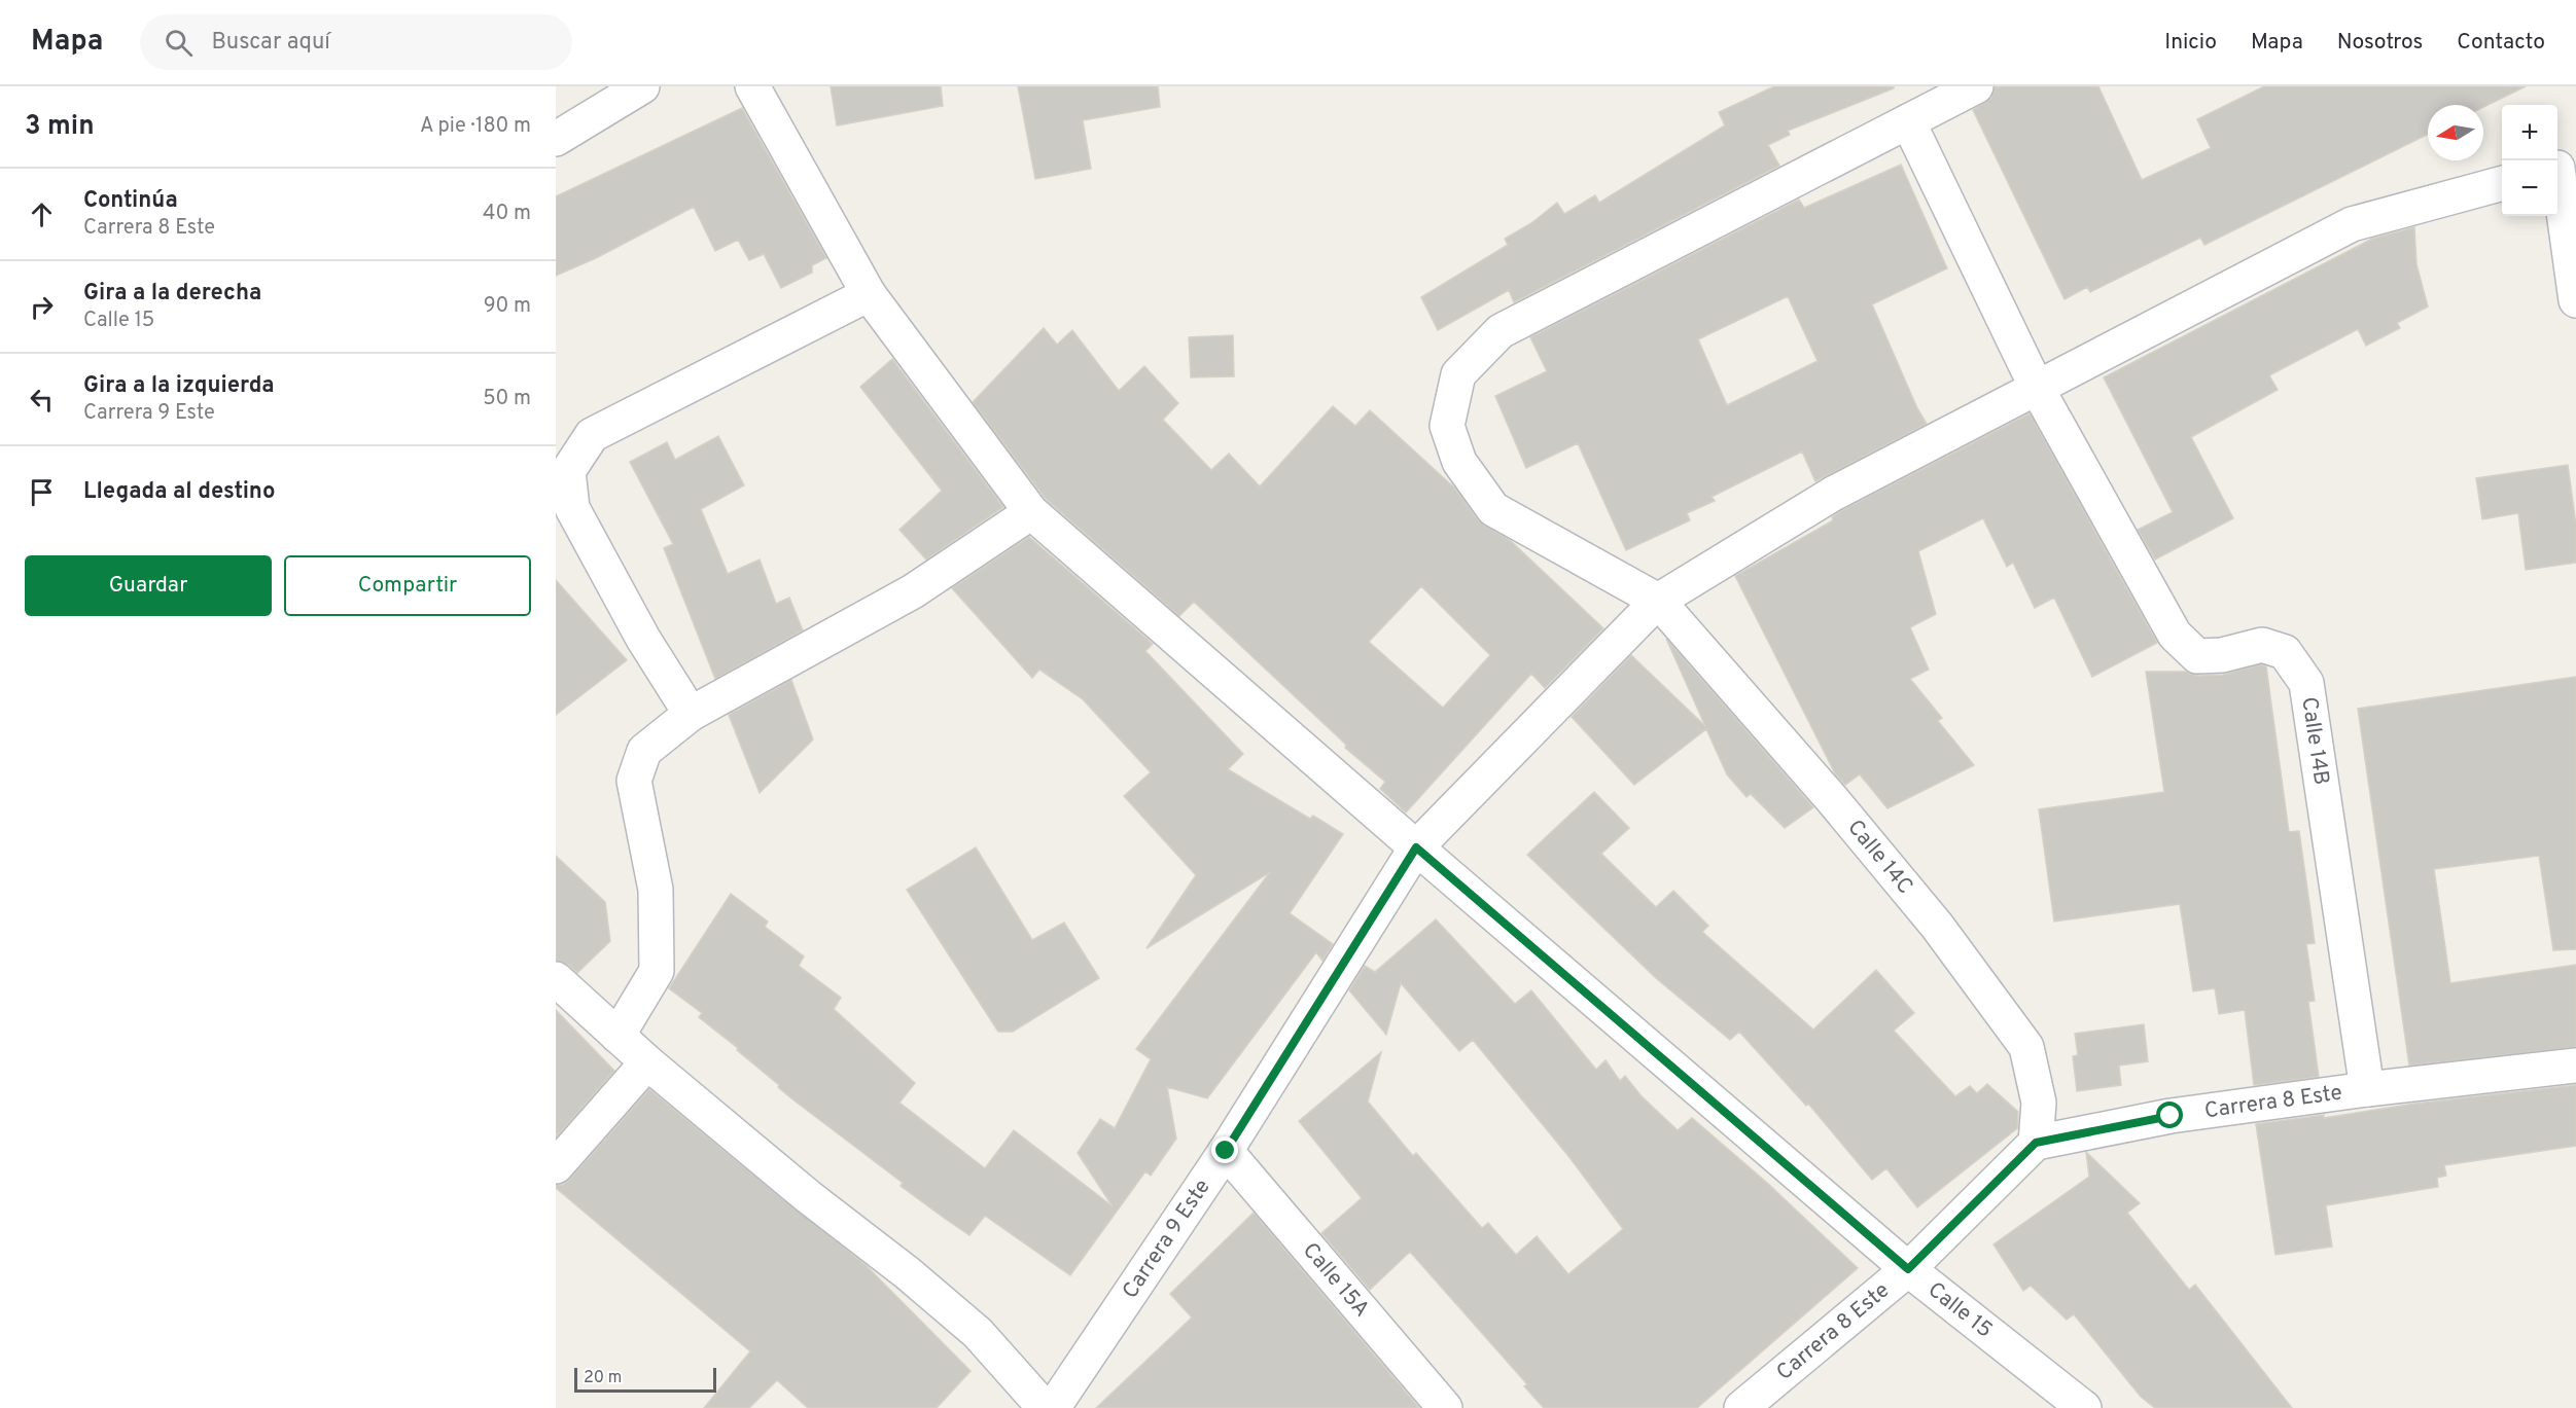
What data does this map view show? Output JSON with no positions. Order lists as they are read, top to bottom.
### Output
{
  "streets": {
    "street": [
      "Calle 14B",
      "Calle 14C",
      "Carrera 8 Este",
      "Carrera 9 Este",
      "Calle 15A",
      "Calle 15"
    ]
  },
  "crossings": [
    ["Calle 14B", "Carrera 8 Este"],
    ["Calle 14B", "Carrera 9 Este"],
    ["Calle 14C", "Carrera 8 Este"],
    ["Calle 14C", "Carrera 9 Este"],
    ["Carrera 8 Este", "Calle 15"],
    ["Carrera 9 Este", "Calle 15A"],
    ["Carrera 9 Este", "Calle 15"]
  ],
  "scale_bar": "20 m",
  "north": "left",
  "page": {
    "header": "Mapa",
    "search": "Buscar aquí",
    "nav": [
      "Inicio",
      "Mapa",
      "Nosotros",
      "Contacto"
    ],
    "heading": ["3 min", "A pie · 180 m"],
    "map_buttons": ["+", "−"],
    "list": [
      ["Continúa", "Carrera 8 Este", "40 m"],
      ["Gira a la derecha", "Calle 15", "90 m"],
      ["Gira a la izquierda", "Carrera 9 Este", "50 m"],
      "Llegada al destino"
    ],
    "buttons": ["Guardar", "Compartir"],
    "scale": "20 m"
  }
}
